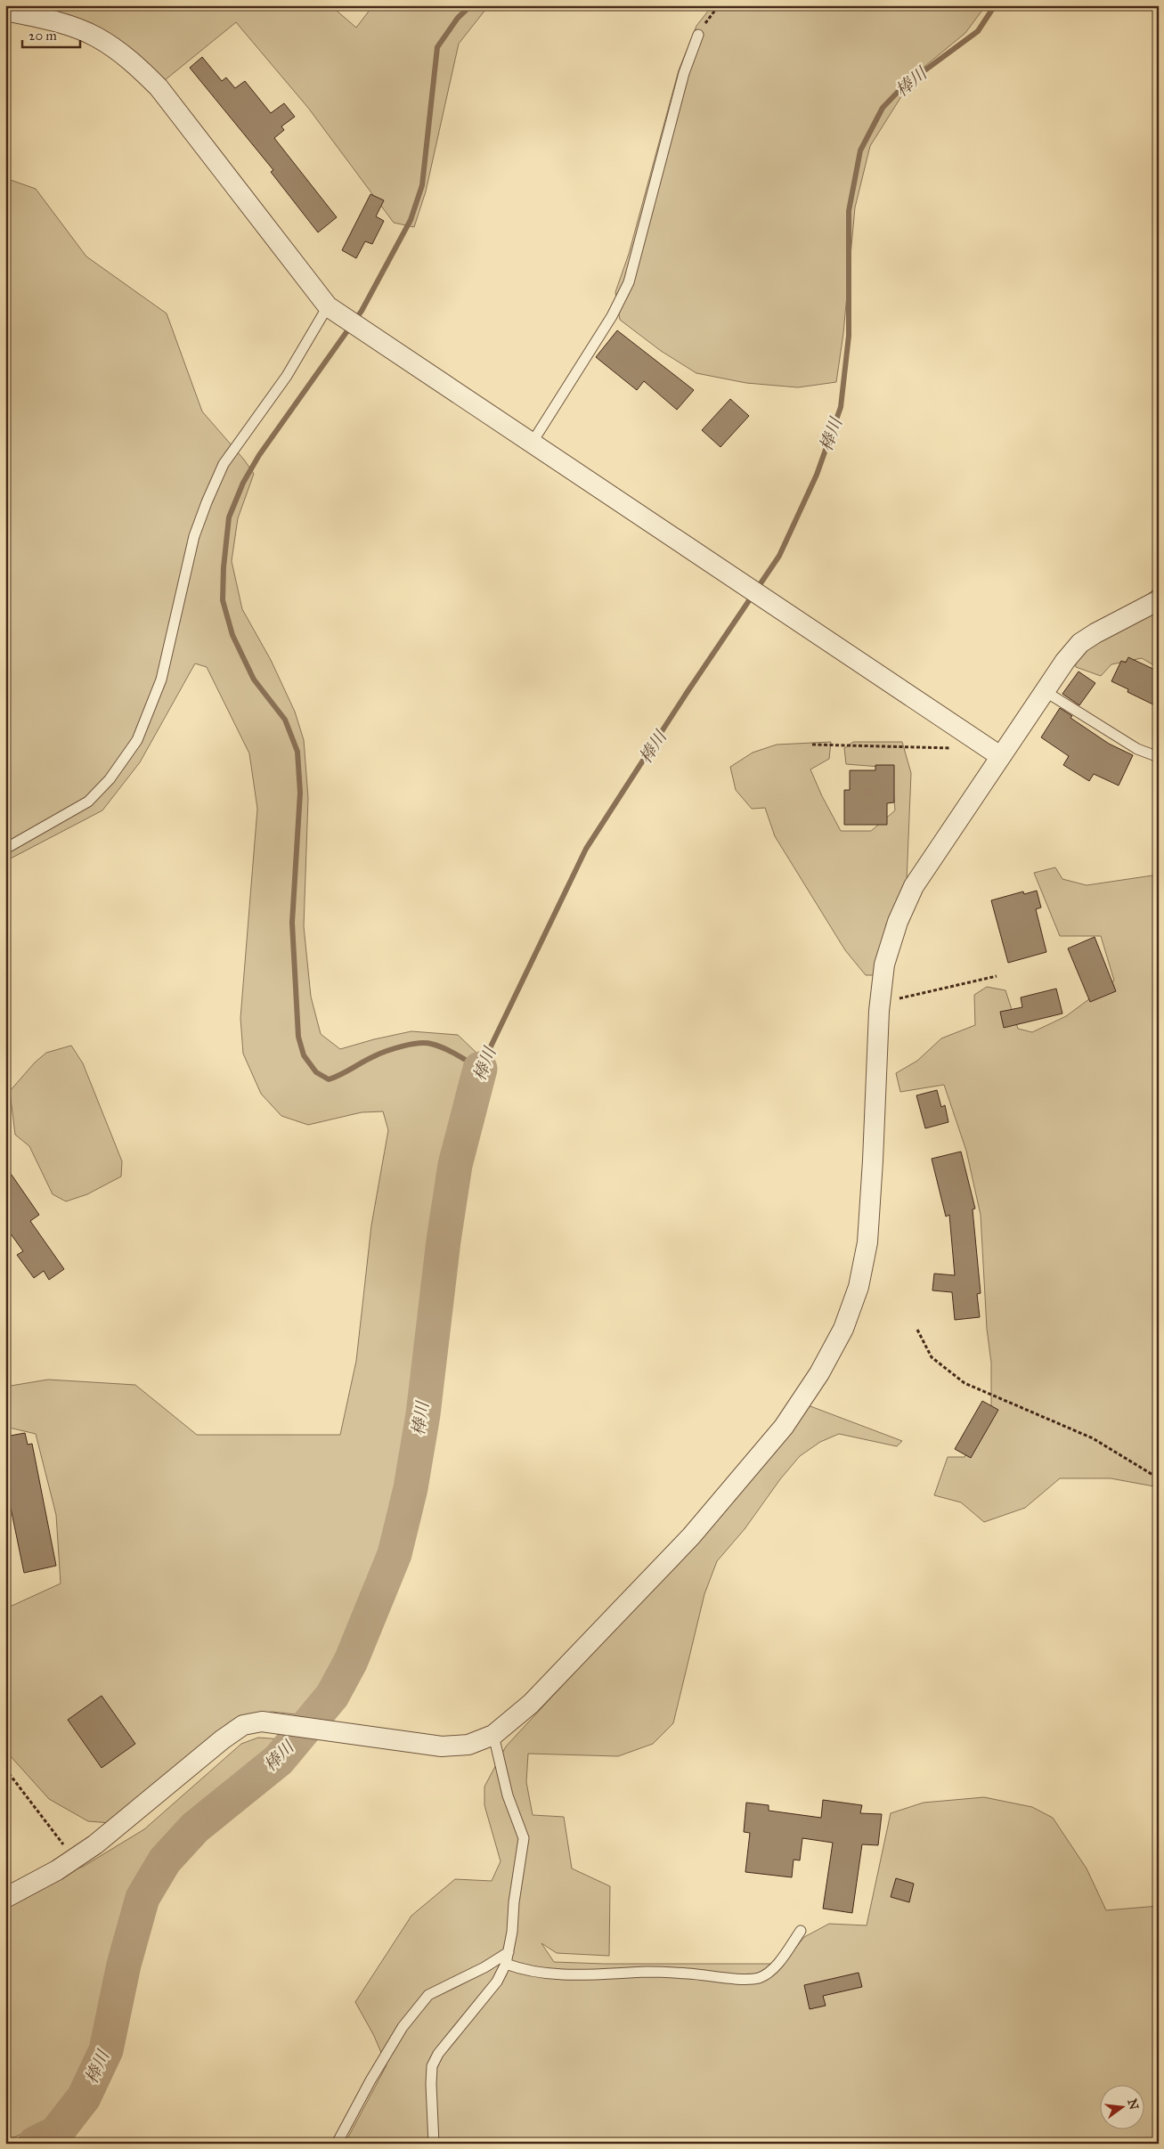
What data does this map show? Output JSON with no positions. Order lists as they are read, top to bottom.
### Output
{
  "water": ["棒川"],
  "scale_bar": "20 m",
  "north": "right"
}
